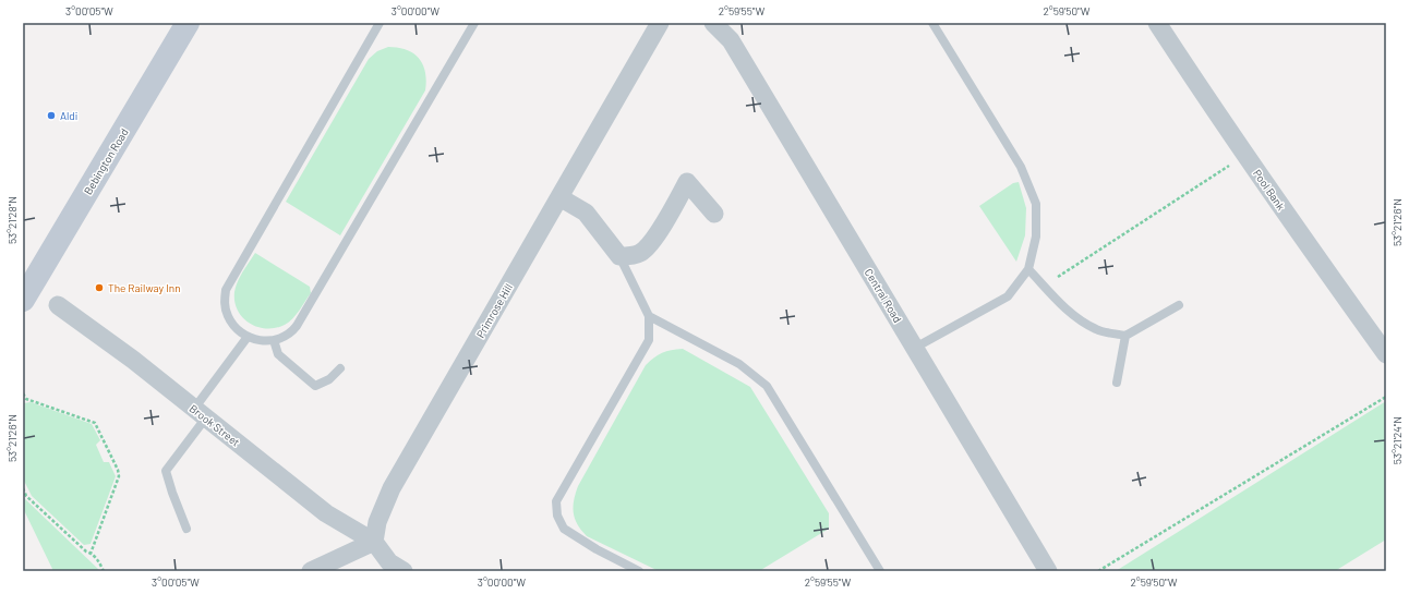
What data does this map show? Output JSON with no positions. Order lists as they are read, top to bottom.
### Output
{
  "streets": {
    "main road": ["Bebington Road"],
    "street": [
      "Pool Bank",
      "Central Road",
      "Primrose Hill",
      "Brook Street"
    ]
  },
  "crossings": [
    ["Primrose Hill", "Brook Street"]
  ],
  "places": ["Aldi", "The Railway Inn"],
  "coordinates": [
    "3°00'05\"W",
    "3°00'00\"W",
    "2°59'55\"W",
    "2°59'50\"W",
    "53°21'28\"N",
    "53°21'26\"N",
    "53°21'24\"N"
  ]
}
